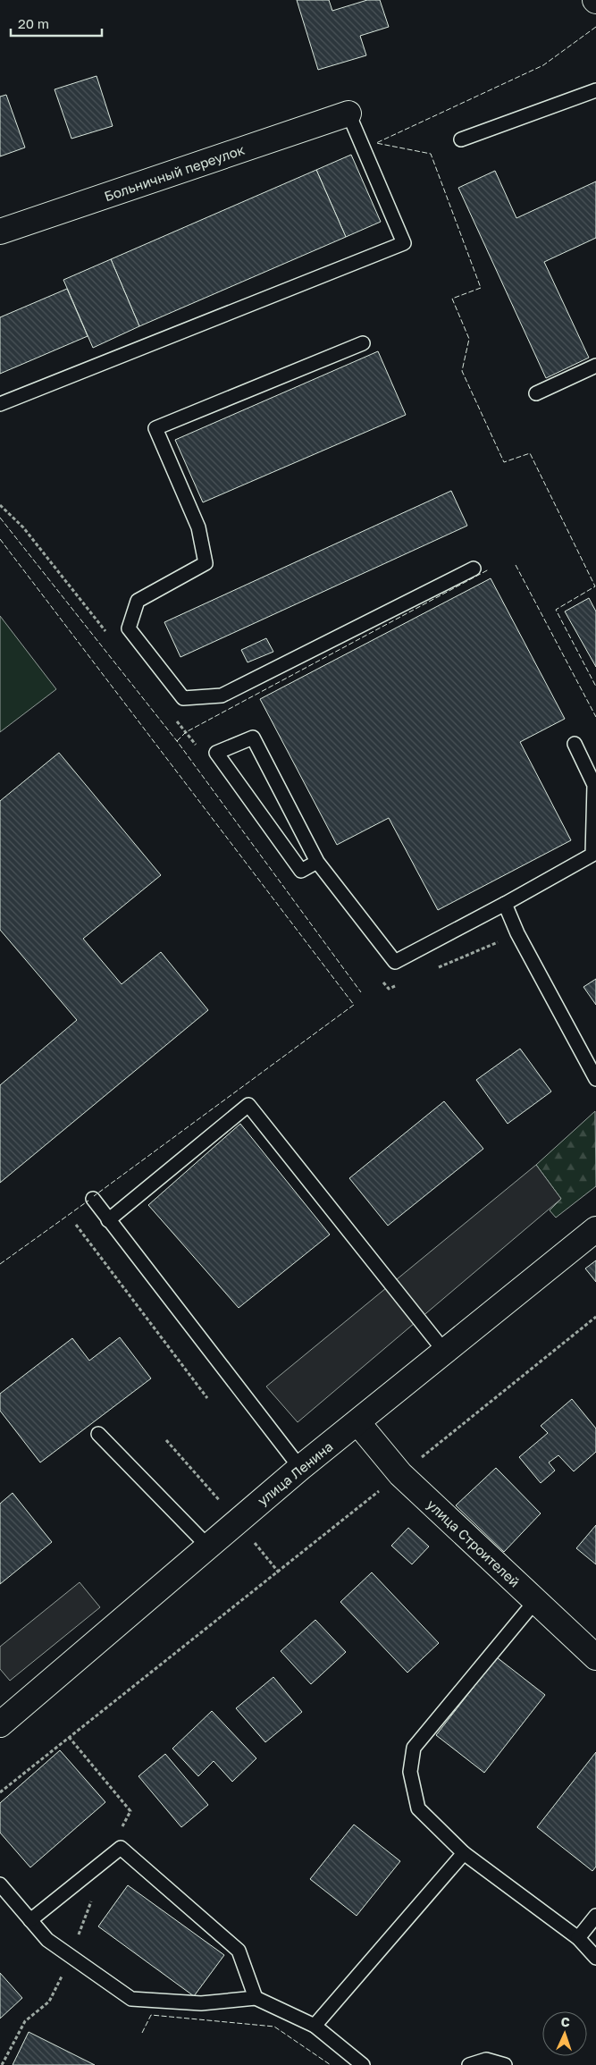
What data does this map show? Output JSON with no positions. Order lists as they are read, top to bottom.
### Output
{
  "streets": {
    "main road": ["Больничный переулок", "улица Ленина", "улица Строителей"]
  },
  "crossings": [
    ["улица Ленина", "улица Строителей"]
  ],
  "scale_bar": "20 m",
  "north": "top"
}
